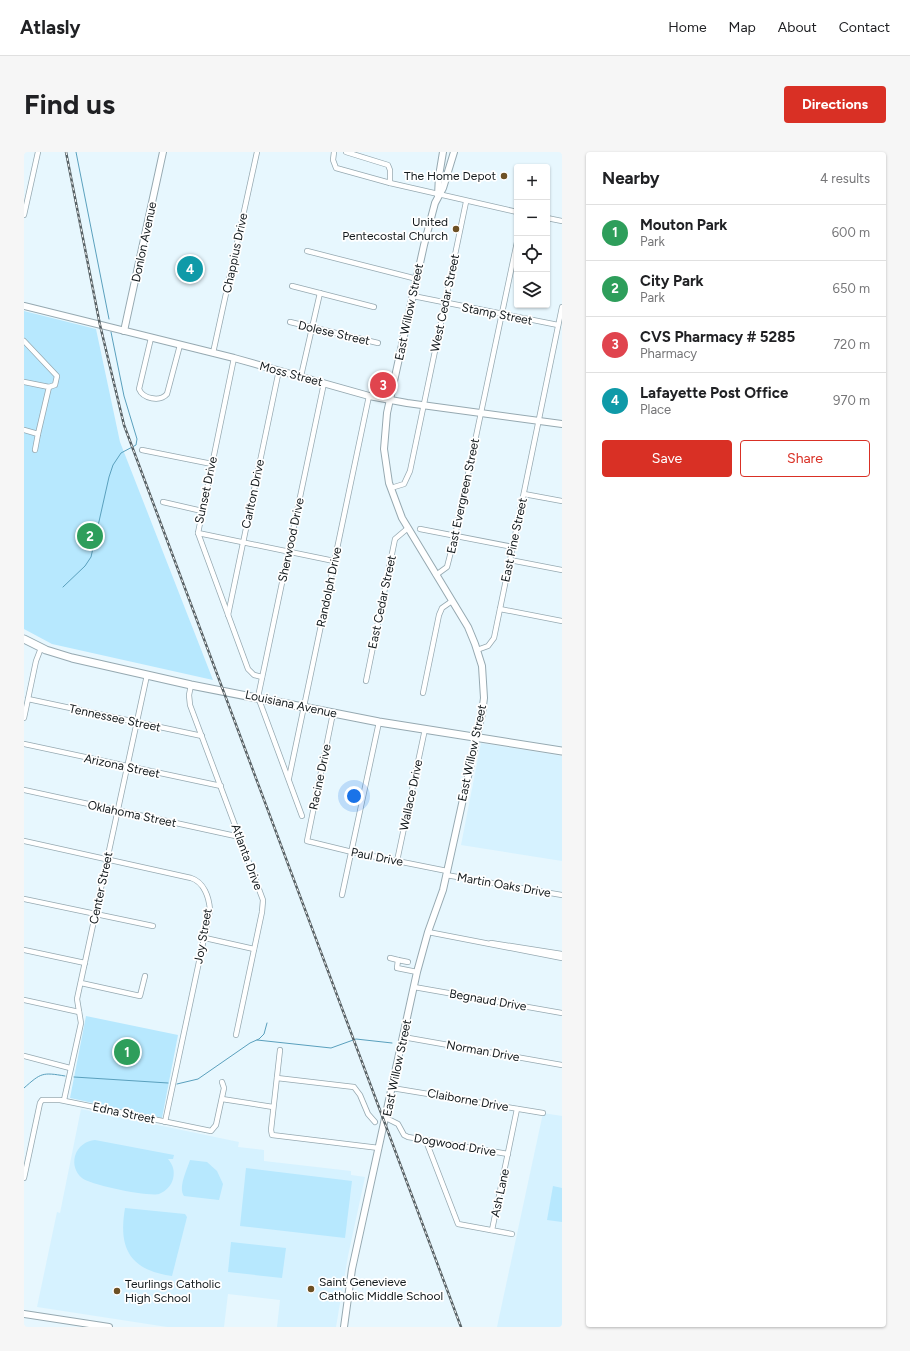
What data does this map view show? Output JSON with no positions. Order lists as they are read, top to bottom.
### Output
{
  "streets": {
    "main road": [
      "Donlon Avenue",
      "East Willow Street",
      "Moss Street",
      "Louisiana Avenue"
    ],
    "street": [
      "Chappius Drive",
      "West Cedar Street",
      "Stamp Street",
      "Dolese Street",
      "Sunset Drive",
      "Carlton Drive",
      "East Evergreen Street",
      "Sherwood Drive",
      "East Pine Street",
      "Randolph Drive",
      "East Cedar Street",
      "Tennessee Street",
      "Arizona Street",
      "Racine Drive",
      "Wallace Drive",
      "Oklahoma Street",
      "Atlanta Drive",
      "Paul Drive",
      "Martin Oaks Drive",
      "Center Street",
      "Joy Street",
      "Begnaud Drive",
      "Norman Drive",
      "Claiborne Drive",
      "Edna Street",
      "Dogwood Drive",
      "Ash Lane"
    ]
  },
  "crossings": [
    ["Donlon Avenue", "Moss Street"],
    ["Chappius Drive", "Moss Street"],
    ["West Cedar Street", "Stamp Street"],
    ["West Cedar Street", "Moss Street"],
    ["East Willow Street", "Stamp Street"],
    ["East Willow Street", "Moss Street"],
    ["East Willow Street", "East Evergreen Street"],
    ["East Willow Street", "East Pine Street"],
    ["East Willow Street", "East Cedar Street"],
    ["East Willow Street", "Louisiana Avenue"],
    ["East Willow Street", "Paul Drive"],
    ["East Willow Street", "Martin Oaks Drive"],
    ["East Willow Street", "Begnaud Drive"],
    ["East Willow Street", "Norman Drive"],
    ["East Willow Street", "Claiborne Drive"],
    ["East Willow Street", "Dogwood Drive"],
    ["Stamp Street", "East Evergreen Street"],
    ["Stamp Street", "East Pine Street"],
    ["Moss Street", "Sunset Drive"],
    ["Moss Street", "Carlton Drive"],
    ["Moss Street", "East Evergreen Street"],
    ["Moss Street", "Sherwood Drive"],
    ["Moss Street", "East Pine Street"],
    ["Moss Street", "Randolph Drive"],
    ["Sunset Drive", "Carlton Drive"],
    ["Sunset Drive", "Sherwood Drive"],
    ["Sherwood Drive", "Louisiana Avenue"],
    ["Randolph Drive", "Louisiana Avenue"],
    ["Louisiana Avenue", "Racine Drive"],
    ["Louisiana Avenue", "Wallace Drive"],
    ["Louisiana Avenue", "Atlanta Drive"],
    ["Louisiana Avenue", "Center Street"],
    ["Tennessee Street", "Atlanta Drive"],
    ["Tennessee Street", "Center Street"],
    ["Arizona Street", "Atlanta Drive"],
    ["Arizona Street", "Center Street"],
    ["Racine Drive", "Paul Drive"],
    ["Wallace Drive", "Paul Drive"],
    ["Oklahoma Street", "Atlanta Drive"],
    ["Oklahoma Street", "Center Street"],
    ["Paul Drive", "Martin Oaks Drive"],
    ["Center Street", "Joy Street"],
    ["Center Street", "Edna Street"],
    ["Joy Street", "Edna Street"],
    ["Claiborne Drive", "Ash Lane"],
    ["Dogwood Drive", "Ash Lane"]
  ],
  "places": [
    "The Home Depot",
    "United Pentecostal Church",
    "Saint Genevieve Catholic Middle School",
    "Teurlings Catholic High School"
  ],
  "page": {
    "header": "Atlasly",
    "nav": [
      "Home",
      "Map",
      "About",
      "Contact"
    ],
    "buttons": [
      "Directions",
      ["Save", "Share"]
    ],
    "title": "Find us",
    "heading": ["Nearby", "4 results"],
    "map_buttons": ["+", "−"],
    "list": [
      {
        "mark": "1",
        "name": "Mouton Park",
        "note": "Park",
        "value": "600 m"
      },
      {
        "mark": "2",
        "name": "City Park",
        "note": "Park",
        "value": "650 m"
      },
      {
        "mark": "3",
        "name": "CVS Pharmacy # 5285",
        "note": "Pharmacy",
        "value": "720 m"
      },
      {
        "mark": "4",
        "name": "Lafayette Post Office",
        "note": "Place",
        "value": "970 m"
      }
    ],
    "pins": [
      "4",
      "3",
      "2",
      "1"
    ]
  }
}
